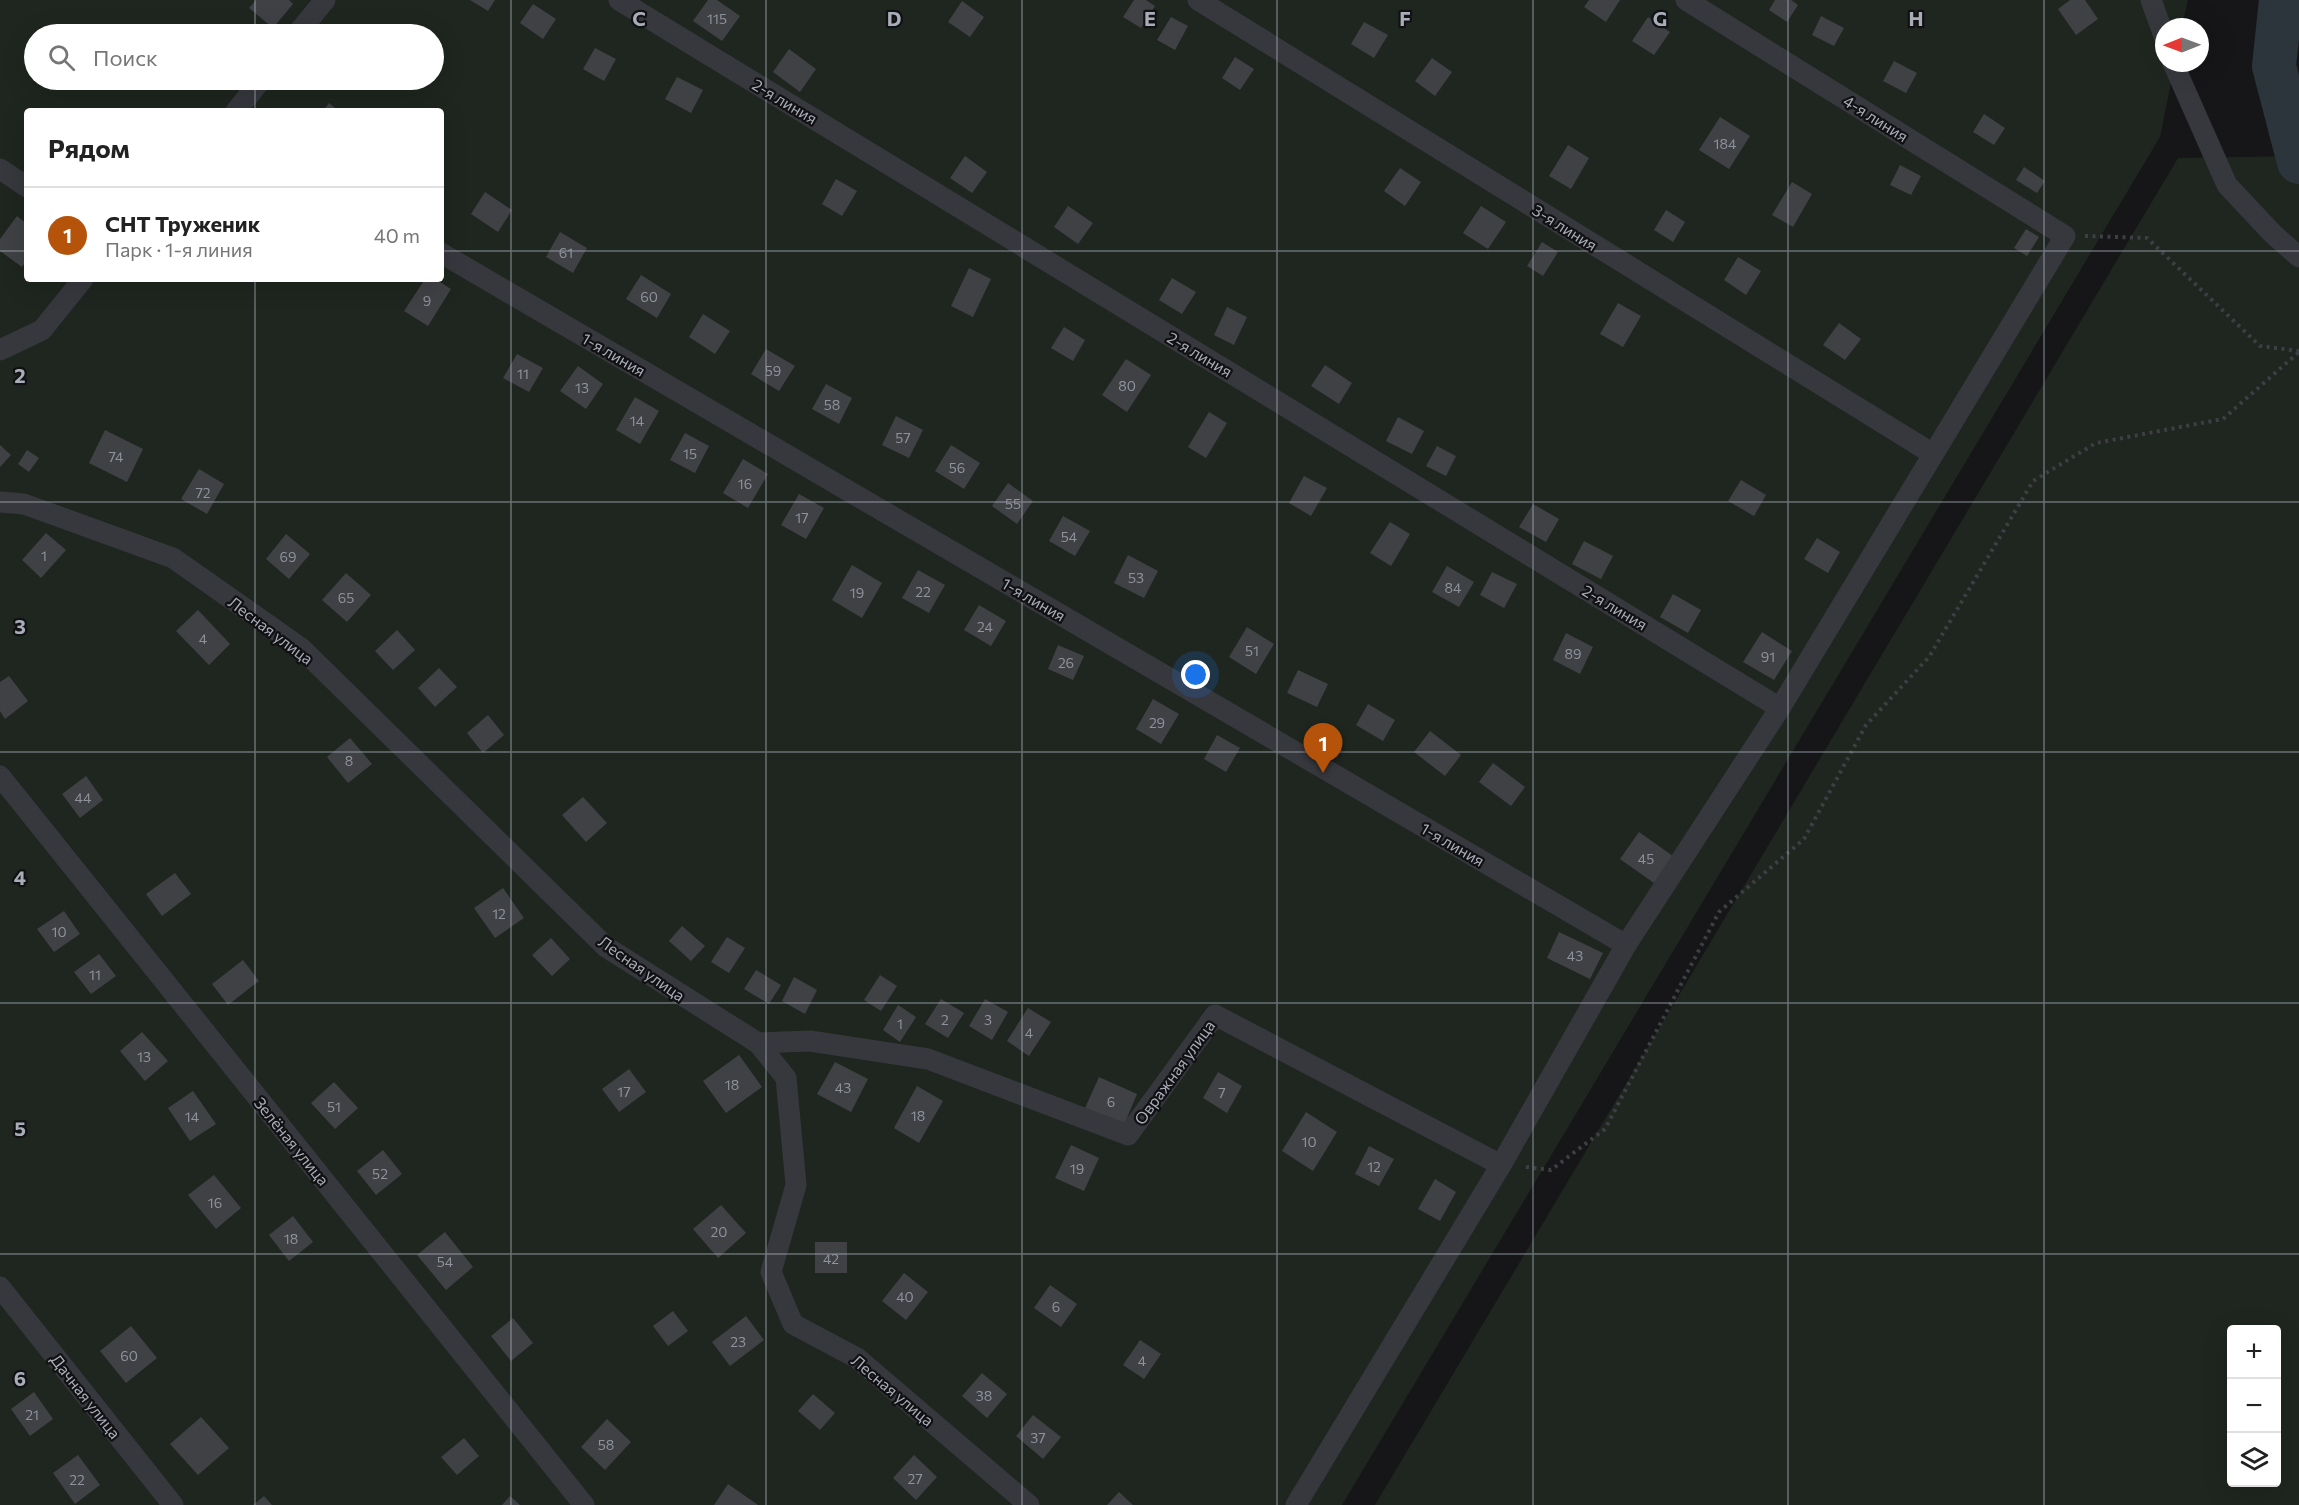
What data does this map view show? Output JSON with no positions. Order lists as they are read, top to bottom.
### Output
{
  "streets": {
    "street": [
      "2-я линия",
      "4-я линия",
      "3-я линия",
      "1-я линия",
      "Лесная улица",
      "Овражная улица",
      "Зелёная улица",
      "Дачная улица"
    ]
  },
  "crossings": [
    ["Лесная улица", "Овражная улица"]
  ],
  "house_numbers": [
    "115",
    "184",
    "61",
    "60",
    "9",
    "59",
    "11",
    "80",
    "13",
    "58",
    "14",
    "57",
    "15",
    "74",
    "56",
    "16",
    "72",
    "55",
    "17",
    "54",
    "1",
    "69",
    "53",
    "84",
    "22",
    "19",
    "65",
    "24",
    "4",
    "51",
    "89",
    "91",
    "26",
    "29",
    "8",
    "44",
    "45",
    "12",
    "10",
    "43",
    "11",
    "2",
    "3",
    "1",
    "4",
    "13",
    "18",
    "43",
    "17",
    "7",
    "6",
    "51",
    "18",
    "14",
    "10",
    "12",
    "19",
    "52",
    "16",
    "20",
    "18",
    "42",
    "54",
    "40",
    "6",
    "23",
    "60",
    "4",
    "38",
    "21",
    "37",
    "58",
    "27",
    "22"
  ],
  "north": "left",
  "page": {
    "search": "Поиск",
    "heading": "Рядом",
    "list": [
      {
        "mark": "1",
        "name": "СНТ Труженик",
        "note": "Парк · 1-я линия",
        "value": "40 m"
      }
    ],
    "pins": "1",
    "map_buttons": ["+", "−"]
  },
  "grid": {
    "columns": [
      "C",
      "D",
      "E",
      "F",
      "G",
      "H"
    ],
    "rows": [
      "2",
      "3",
      "4",
      "5",
      "6"
    ]
  }
}
